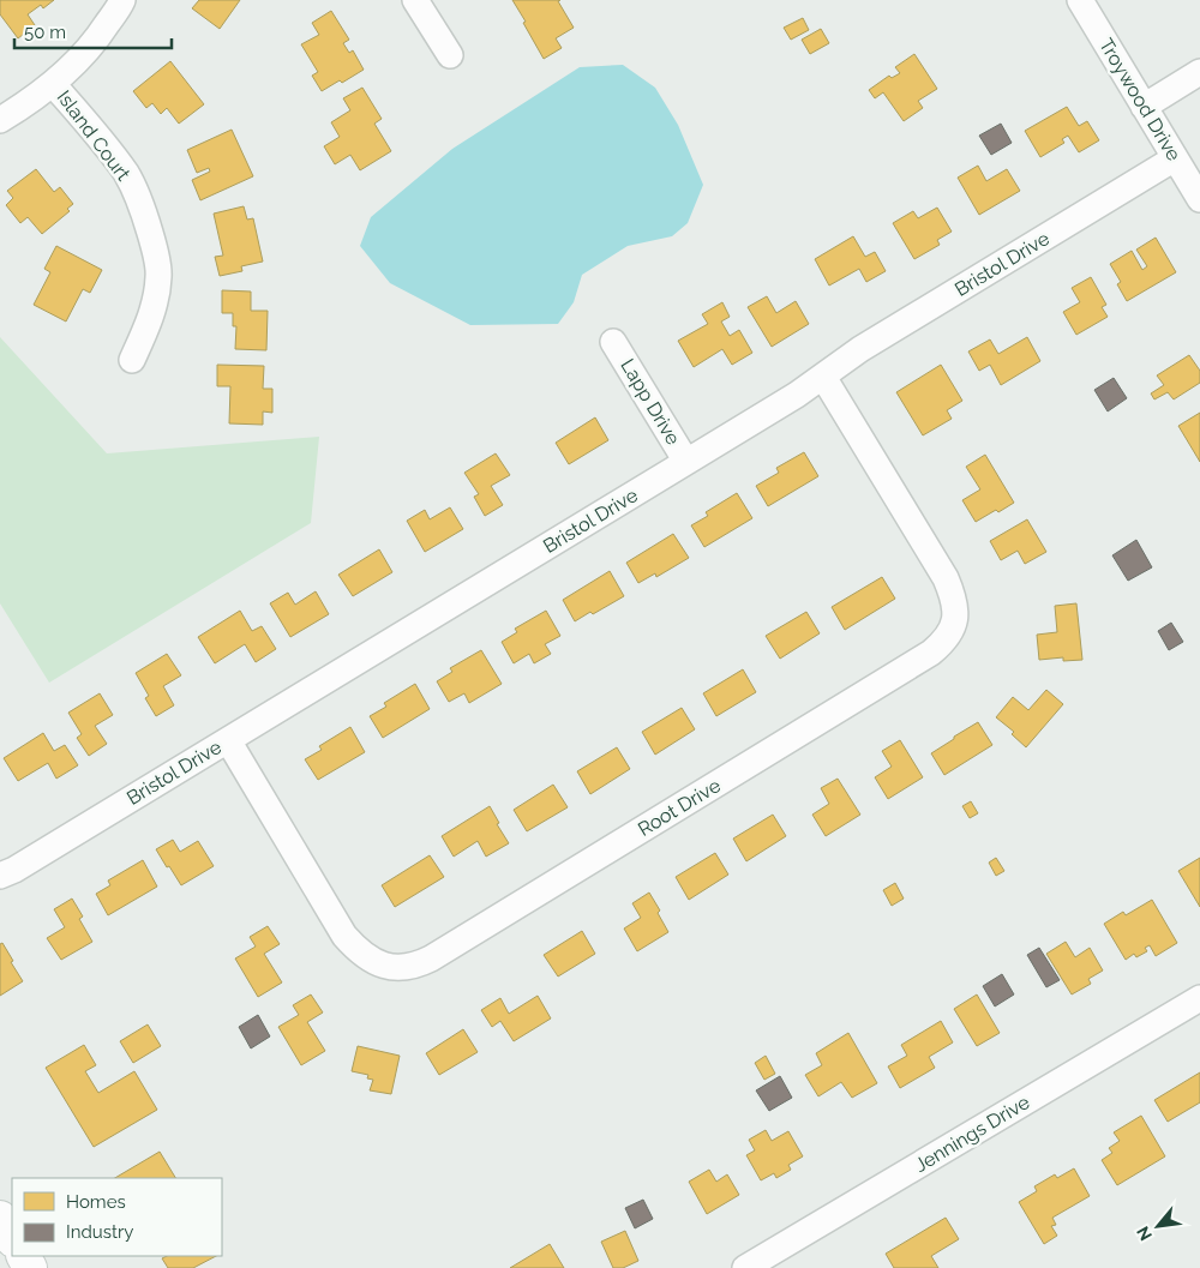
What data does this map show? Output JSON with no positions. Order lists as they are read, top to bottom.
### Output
{
  "streets": {
    "street": [
      "Troywood Drive",
      "Island Court",
      "Bristol Drive",
      "Lapp Drive",
      "Root Drive",
      "Jennings Drive"
    ]
  },
  "crossings": [
    ["Troywood Drive", "Bristol Drive"],
    ["Bristol Drive", "Lapp Drive"],
    ["Bristol Drive", "Root Drive"]
  ],
  "legend": ["Homes", "Industry"],
  "scale_bar": "50 m",
  "north": "bottom left"
}
